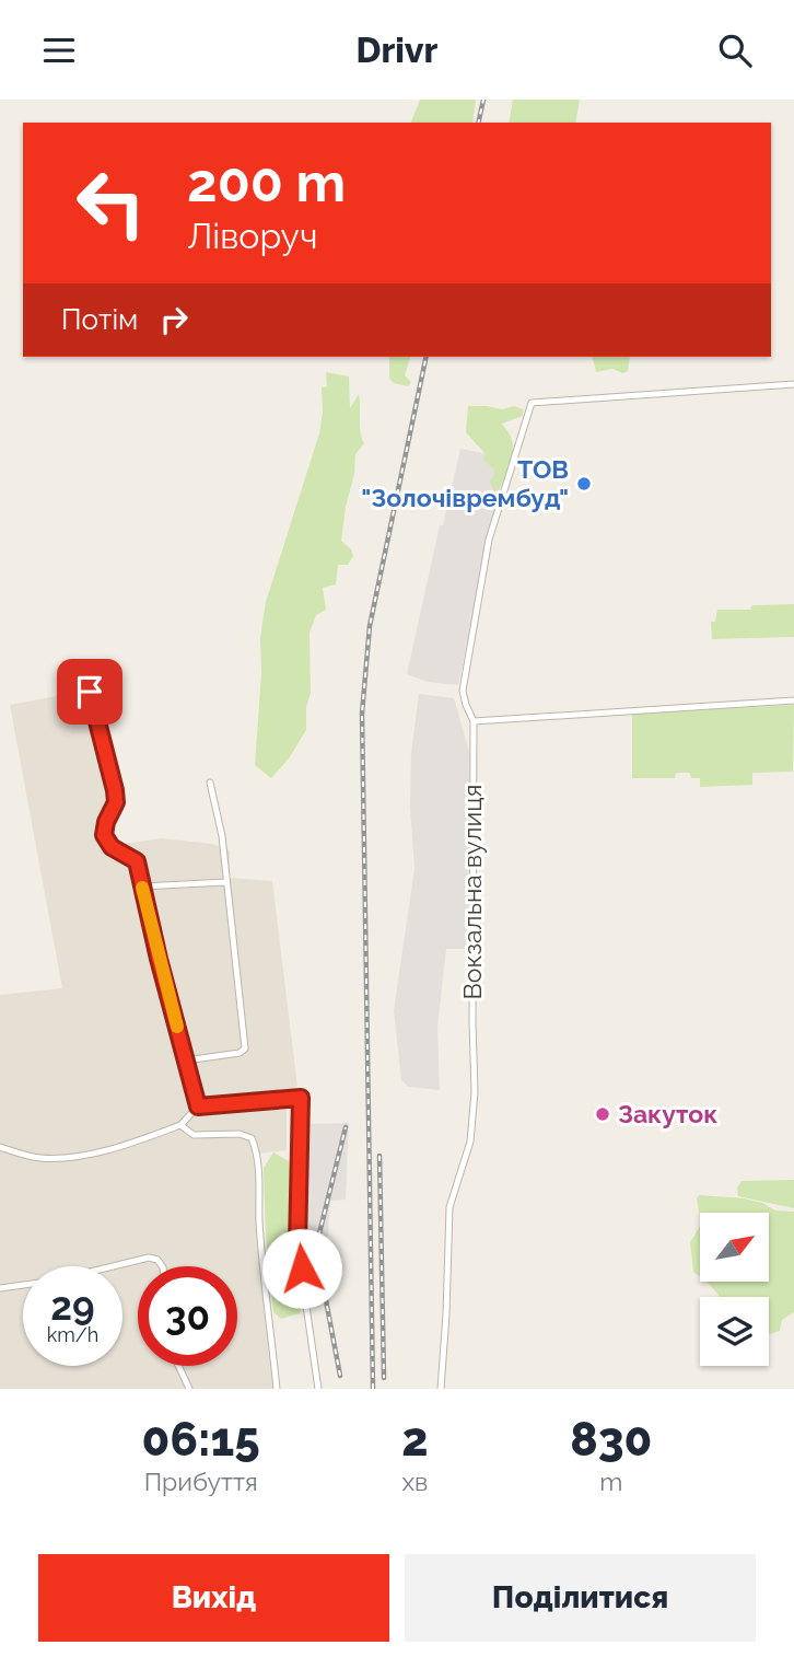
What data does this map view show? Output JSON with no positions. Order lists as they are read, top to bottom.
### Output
{
  "streets": {
    "street": ["Вокзальна вулиця"]
  },
  "places": ["ТОВ \"Золочіврембуд\"", "Закуток"],
  "north": "top right",
  "page": {
    "header": "Drivr",
    "turn": ["200 m", "Ліворуч"],
    "then": "Потім",
    "speed": "29 km/h",
    "limit": "30",
    "eta": [
      "06:15",
      "Прибуття",
      "2",
      "хв",
      "830",
      "m"
    ],
    "buttons": ["Вихід", "Поділитися"]
  }
}
